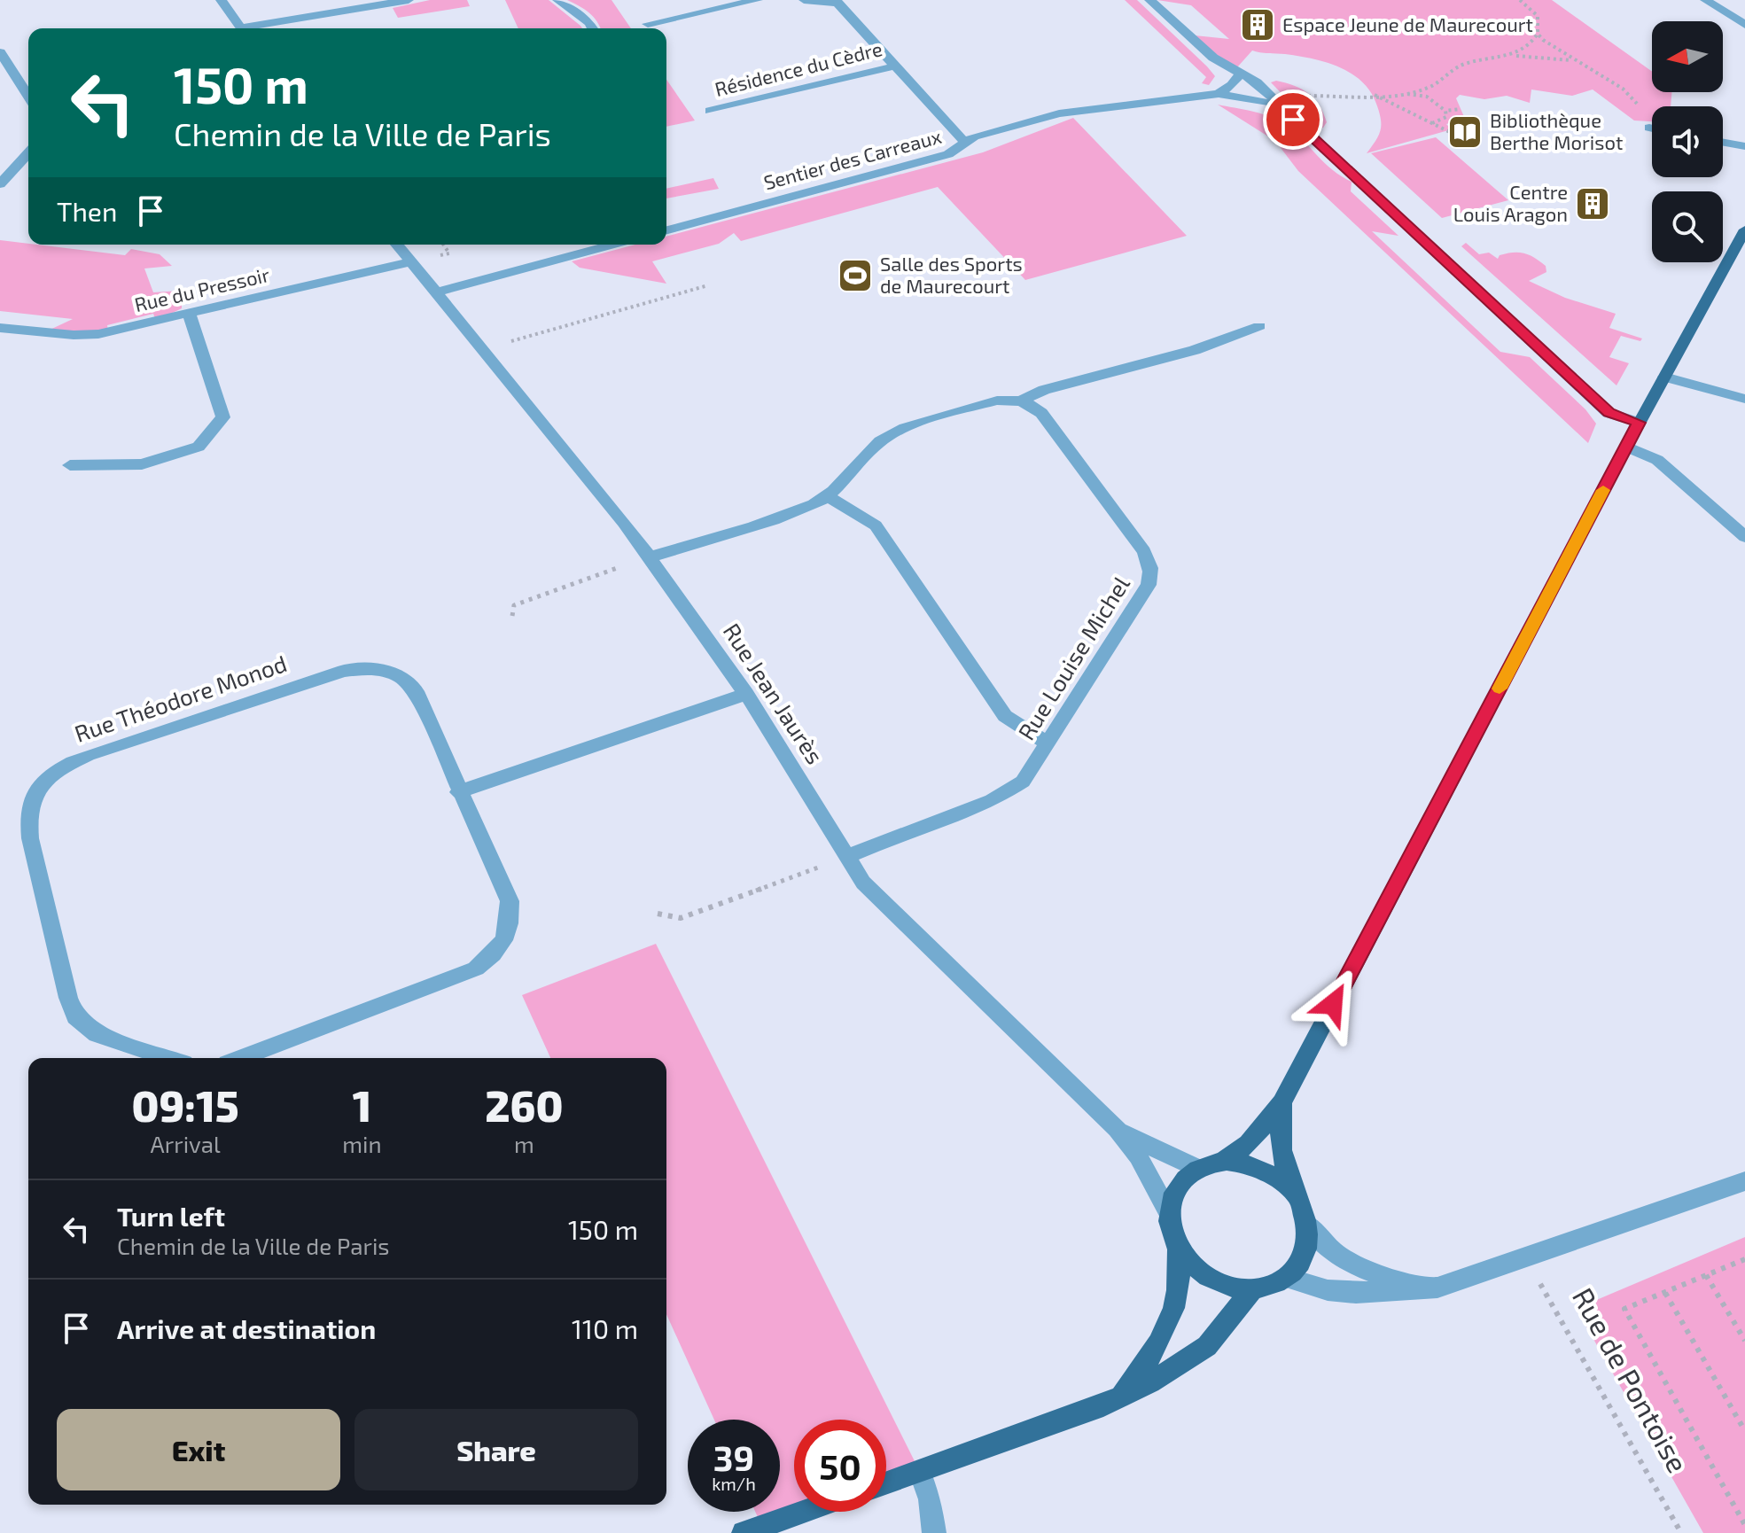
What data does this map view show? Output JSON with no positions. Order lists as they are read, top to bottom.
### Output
{
  "streets": {
    "street": [
      "Résidence du Cèdre",
      "Sentier des Carreaux",
      "Rue du Pressoir",
      "Rue Louise Michel",
      "Rue Jean Jaurès",
      "Rue Théodore Monod"
    ],
    "path": ["Rue de Pontoise"]
  },
  "crossings": [
    ["Résidence du Cèdre", "Sentier des Carreaux"],
    ["Rue du Pressoir", "Rue Jean Jaurès"],
    ["Rue Louise Michel", "Rue Jean Jaurès"]
  ],
  "places": {
    "building": ["Espace Jeune de Maurecourt", "Centre Louis Aragon"],
    "library": ["Bibliothèque Berthe Morisot"],
    "sports": ["Salle des Sports de Maurecourt"]
  },
  "north": "left",
  "page": {
    "turn": ["150 m", "Chemin de la Ville de Paris"],
    "then": "Then",
    "eta": [
      "09:15",
      "Arrival",
      "1",
      "min",
      "260",
      "m"
    ],
    "list": [
      {
        "name": "Turn left",
        "note": "Chemin de la Ville de Paris",
        "value": "150 m"
      },
      {
        "name": "Arrive at destination",
        "value": "110 m"
      }
    ],
    "buttons": ["Exit", "Share"],
    "speed": "39 km/h",
    "limit": "50"
  }
}
